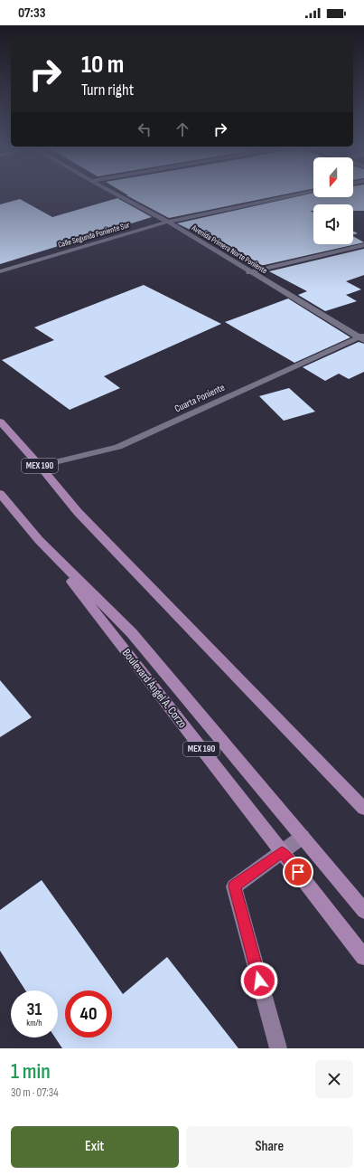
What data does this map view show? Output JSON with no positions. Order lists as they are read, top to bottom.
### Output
{
  "streets": {
    "main road": ["MEX 190", "Boulevard Ángel A. Corzo"],
    "street": ["Calle Segunda Poniente Sur", "Avenida Primera Norte Poniente", "Cuarta Poniente"]
  },
  "crossings": [
    ["Calle Segunda Poniente Sur", "Avenida Primera Norte Poniente"],
    ["Avenida Primera Norte Poniente", "Cuarta Poniente"],
    ["Cuarta Poniente", "MEX 190"],
    ["MEX 190", "Boulevard Ángel A. Corzo"]
  ],
  "north": "bottom",
  "page": {
    "status": "07:33",
    "turn": ["10 m", "Turn right"],
    "speed": "31 km/h",
    "limit": "40",
    "heading": ["1 min", "30 m · 07:34"],
    "buttons": ["Exit", "Share"]
  }
}
